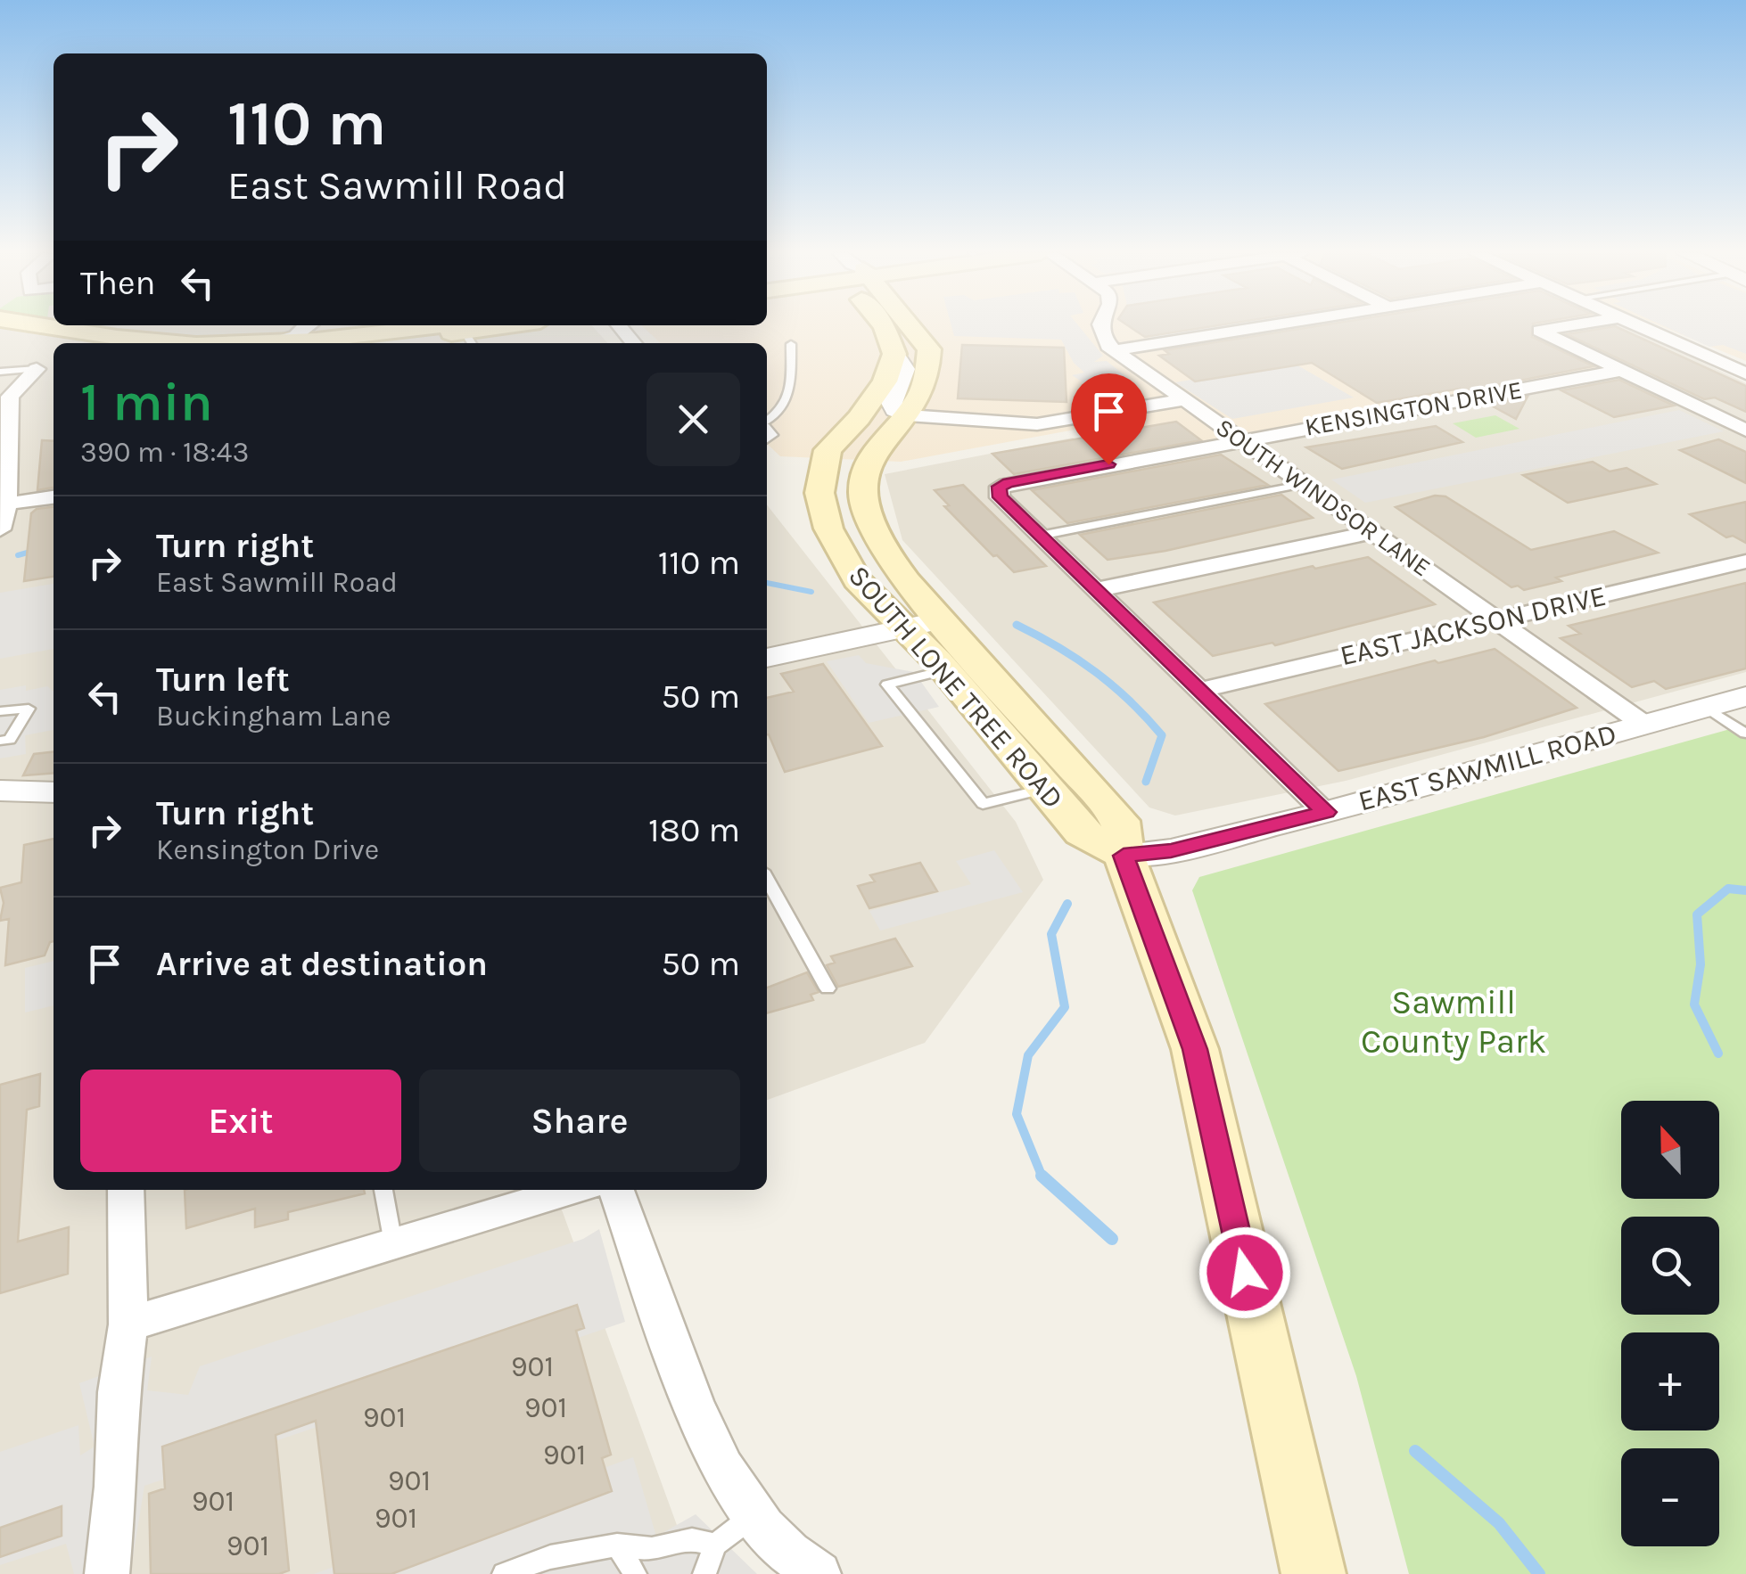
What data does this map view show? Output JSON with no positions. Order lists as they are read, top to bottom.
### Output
{
  "streets": {
    "main road": ["SOUTH LONE TREE ROAD"],
    "street": [
      "KENSINGTON DRIVE",
      "SOUTH WINDSOR LANE",
      "EAST JACKSON DRIVE",
      "EAST SAWMILL ROAD"
    ]
  },
  "crossings": [
    ["KENSINGTON DRIVE", "SOUTH WINDSOR LANE"],
    ["SOUTH WINDSOR LANE", "EAST JACKSON DRIVE"],
    ["SOUTH WINDSOR LANE", "EAST SAWMILL ROAD"],
    ["SOUTH LONE TREE ROAD", "EAST SAWMILL ROAD"]
  ],
  "parks": ["Sawmill County Park"],
  "house_numbers": [
    "901",
    "901",
    "901",
    "901",
    "901",
    "901",
    "901",
    "901"
  ],
  "north": "top",
  "page": {
    "turn": ["110 m", "East Sawmill Road"],
    "then": "Then",
    "heading": ["1 min", "390 m · 18:43"],
    "list": [
      {
        "name": "Turn right",
        "note": "East Sawmill Road",
        "value": "110 m"
      },
      {
        "name": "Turn left",
        "note": "Buckingham Lane",
        "value": "50 m"
      },
      {
        "name": "Turn right",
        "note": "Kensington Drive",
        "value": "180 m"
      },
      {
        "name": "Arrive at destination",
        "value": "50 m"
      }
    ],
    "buttons": ["Exit", "Share"],
    "map_buttons": ["+", "−"]
  }
}
